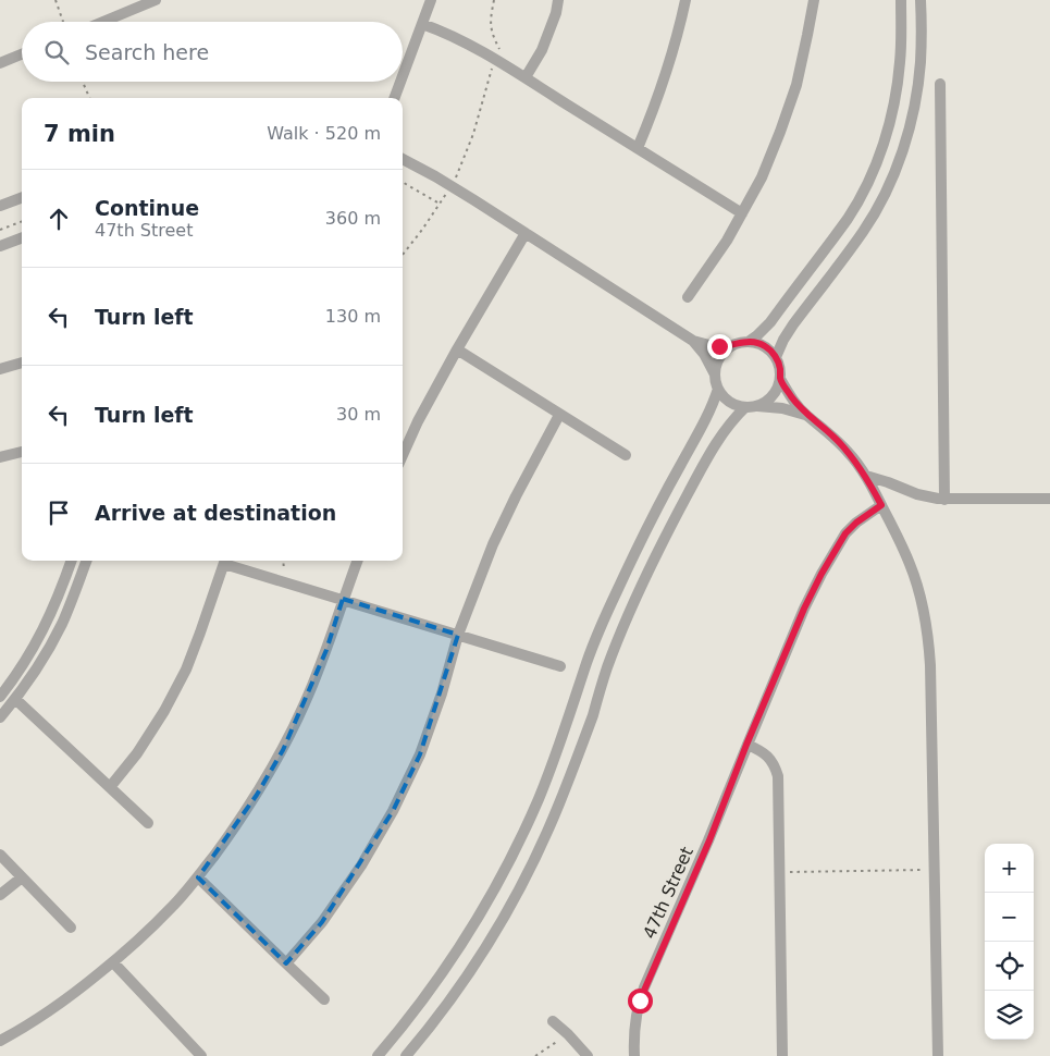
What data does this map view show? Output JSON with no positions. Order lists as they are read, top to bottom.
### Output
{
  "streets": {
    "street": ["47th Street"]
  },
  "page": {
    "search": "Search here",
    "heading": ["7 min", "Walk · 520 m"],
    "list": [
      ["Continue", "47th Street", "360 m"],
      ["Turn left", "130 m"],
      ["Turn left", "30 m"],
      "Arrive at destination"
    ],
    "map_buttons": ["+", "−"]
  }
}
